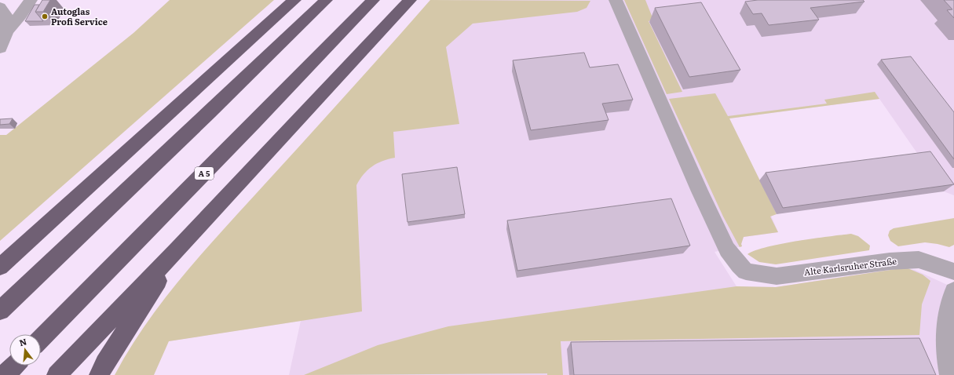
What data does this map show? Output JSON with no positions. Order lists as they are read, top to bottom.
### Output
{
  "streets": {
    "highway": ["A 5"],
    "street": ["Alte Karlsruher Straße"]
  },
  "places": ["Autoglas Profi Service"],
  "north": "top"
}
